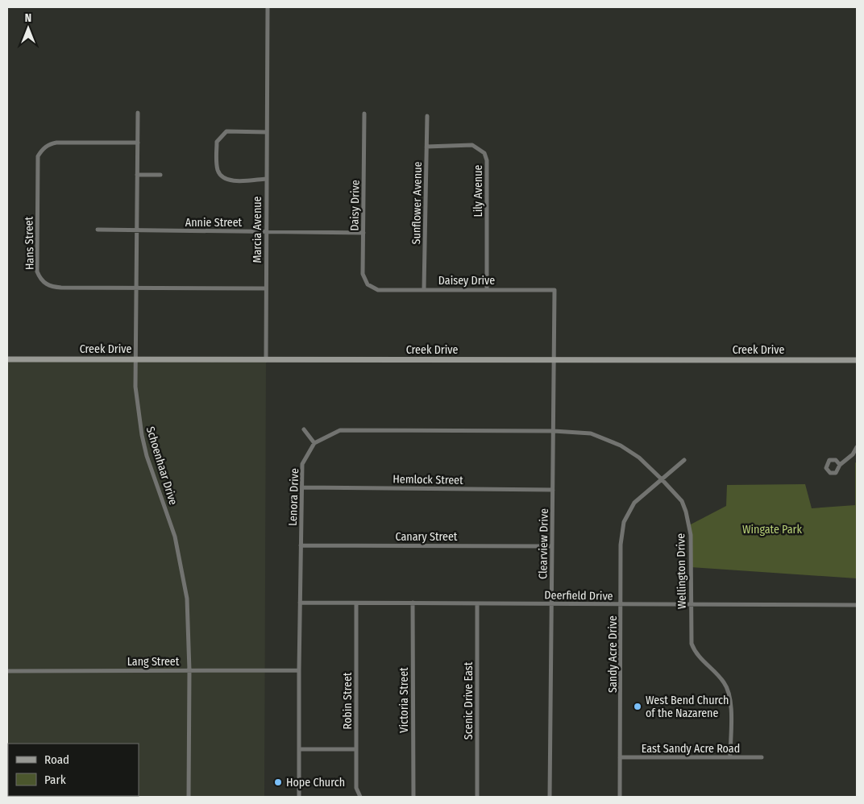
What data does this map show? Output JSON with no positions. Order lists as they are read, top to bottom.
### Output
{
  "streets": {
    "street": [
      "Lily Avenue",
      "Sunflower Avenue",
      "Daisy Drive",
      "Annie Street",
      "Marcia Avenue",
      "Hans Street",
      "Daisey Drive",
      "Creek Drive",
      "Schoenhaar Drive",
      "Hemlock Street",
      "Lenora Drive",
      "Canary Street",
      "Clearview Drive",
      "Wellington Drive",
      "Deerfield Drive",
      "Sandy Acre Drive",
      "Lang Street",
      "Victoria Street",
      "Robin Street",
      "Scenic Drive East",
      "East Sandy Acre Road"
    ]
  },
  "crossings": [
    ["Lily Avenue", "Sunflower Avenue"],
    ["Lily Avenue", "Daisey Drive"],
    ["Sunflower Avenue", "Daisey Drive"],
    ["Daisy Drive", "Annie Street"],
    ["Daisy Drive", "Daisey Drive"],
    ["Annie Street", "Marcia Avenue"],
    ["Annie Street", "Schoenhaar Drive"],
    ["Marcia Avenue", "Hans Street"],
    ["Marcia Avenue", "Creek Drive"],
    ["Hans Street", "Schoenhaar Drive"],
    ["Daisey Drive", "Clearview Drive"],
    ["Creek Drive", "Schoenhaar Drive"],
    ["Creek Drive", "Clearview Drive"],
    ["Schoenhaar Drive", "Lang Street"],
    ["Hemlock Street", "Lenora Drive"],
    ["Hemlock Street", "Clearview Drive"],
    ["Lenora Drive", "Canary Street"],
    ["Lenora Drive", "Deerfield Drive"],
    ["Lenora Drive", "Lang Street"],
    ["Canary Street", "Clearview Drive"],
    ["Clearview Drive", "Wellington Drive"],
    ["Clearview Drive", "Deerfield Drive"],
    ["Wellington Drive", "Deerfield Drive"],
    ["Wellington Drive", "Sandy Acre Drive"],
    ["Wellington Drive", "East Sandy Acre Road"],
    ["Deerfield Drive", "Sandy Acre Drive"],
    ["Deerfield Drive", "Victoria Street"],
    ["Deerfield Drive", "Robin Street"],
    ["Deerfield Drive", "Scenic Drive East"],
    ["Sandy Acre Drive", "East Sandy Acre Road"]
  ],
  "parks": ["Wingate Park"],
  "places": ["West Bend Church of the Nazarene", "Hope Church"],
  "legend": ["Road", "Park"],
  "north": "top"
}
